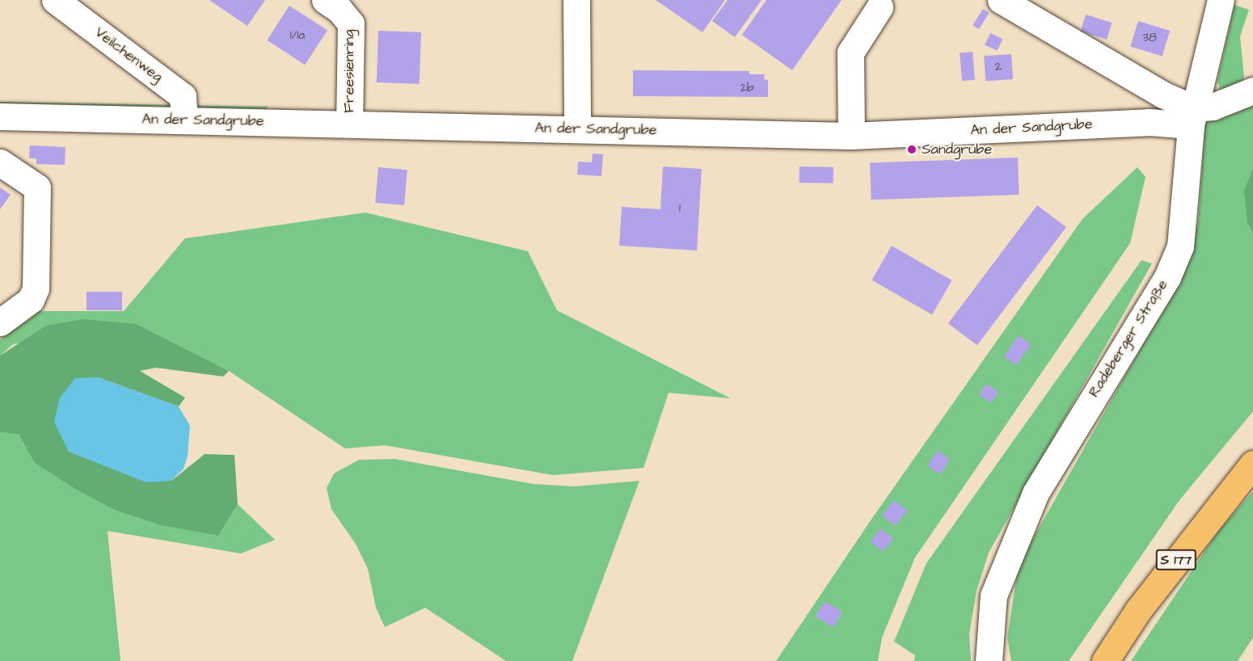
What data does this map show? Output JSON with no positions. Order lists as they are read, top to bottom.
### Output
{
  "streets": {
    "highway": ["S 177"],
    "street": [
      "Veilchenweg",
      "Freesienring",
      "An der Sandgrube",
      "Radeberger Straße"
    ]
  },
  "crossings": [
    ["Veilchenweg", "An der Sandgrube"],
    ["Freesienring", "An der Sandgrube"],
    ["An der Sandgrube", "Radeberger Straße"]
  ],
  "places": ["Sandgrube"],
  "house_numbers": [
    "1/1a",
    "38",
    "2",
    "2b",
    "1"
  ]
}
